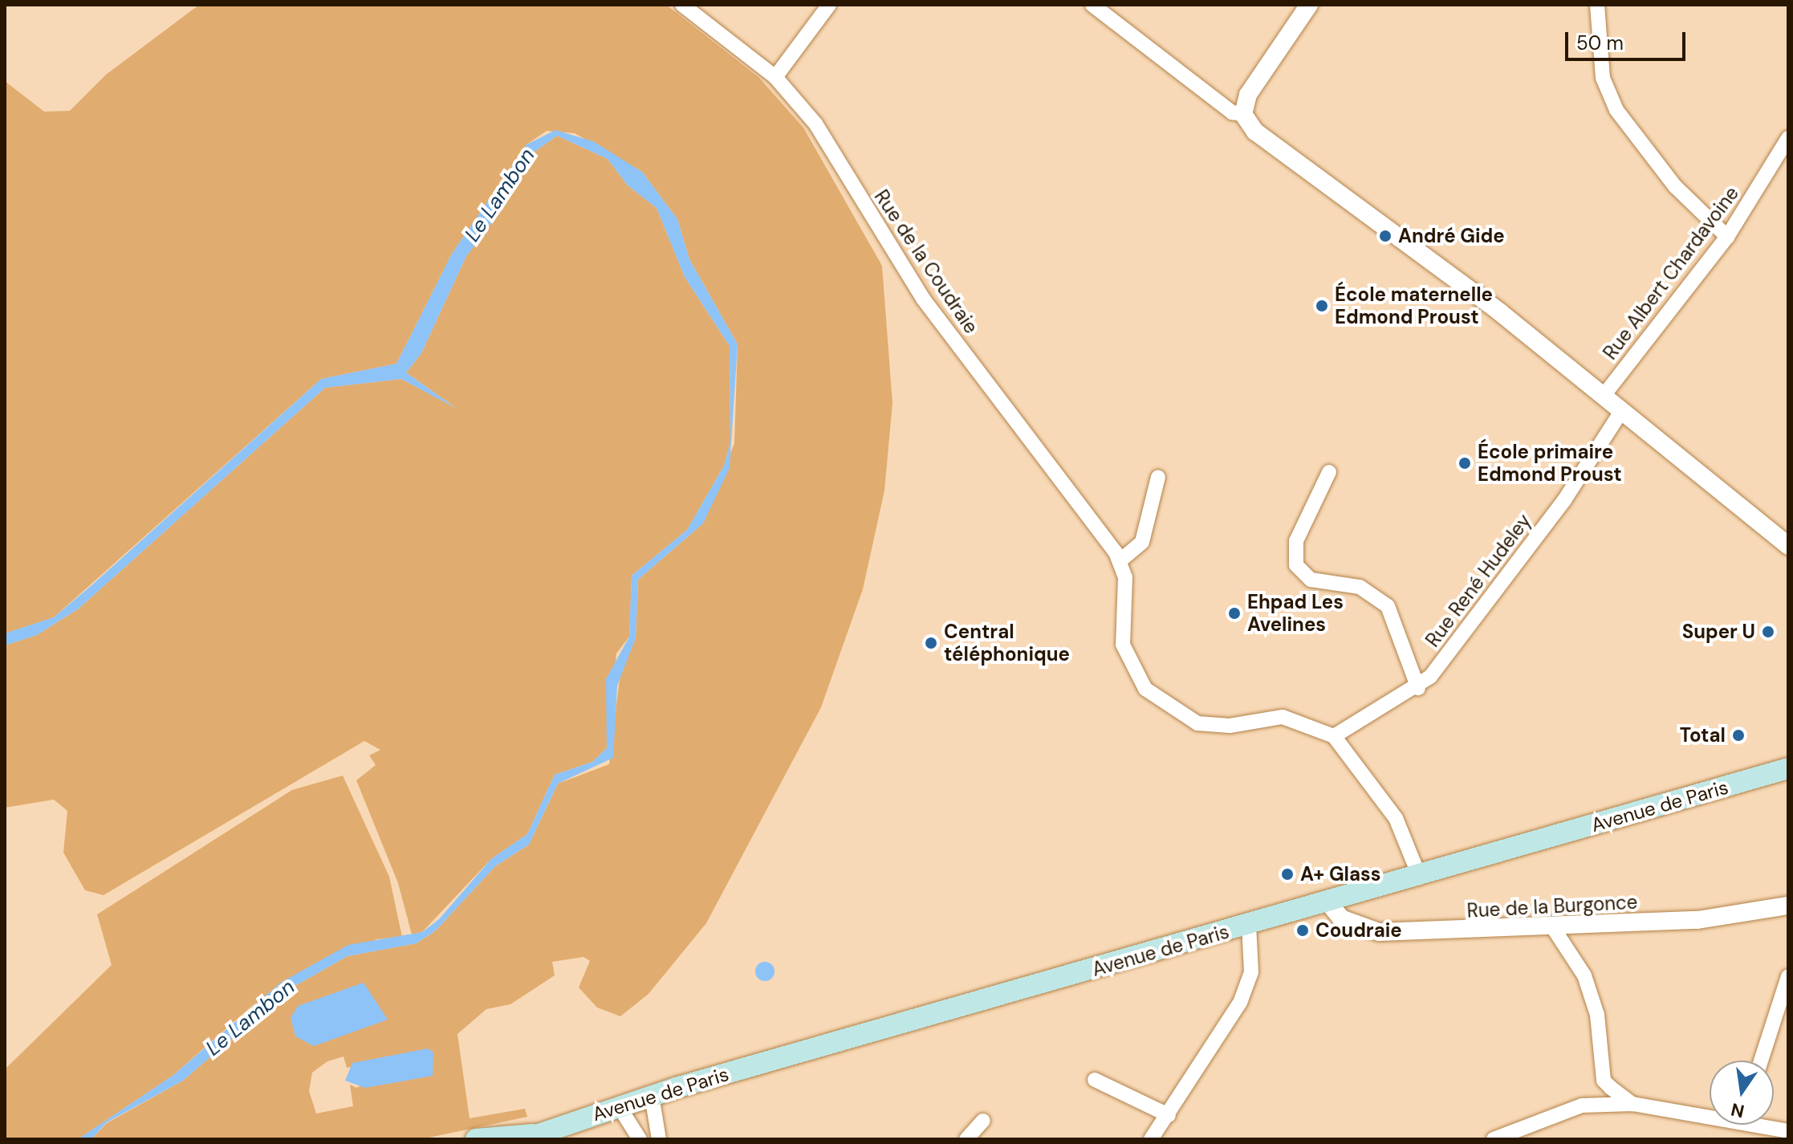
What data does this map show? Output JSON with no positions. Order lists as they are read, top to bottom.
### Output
{
  "streets": {
    "main road": ["Avenue de Paris"],
    "street": [
      "Rue de la Coudraie",
      "Rue Albert Chardavoine",
      "Rue René Hudeley",
      "Rue de la Burgonce"
    ]
  },
  "crossings": [
    ["Avenue de Paris", "Rue de la Burgonce"]
  ],
  "water": ["Le Lambon"],
  "places": [
    "André Gide",
    "École maternelle Edmond Proust",
    "École primaire Edmond Proust",
    "Ehpad Les Avelines",
    "Super U",
    "Central téléphonique",
    "Total",
    "A+ Glass",
    "Coudraie"
  ],
  "scale_bar": "50 m",
  "north": "bottom"
}
